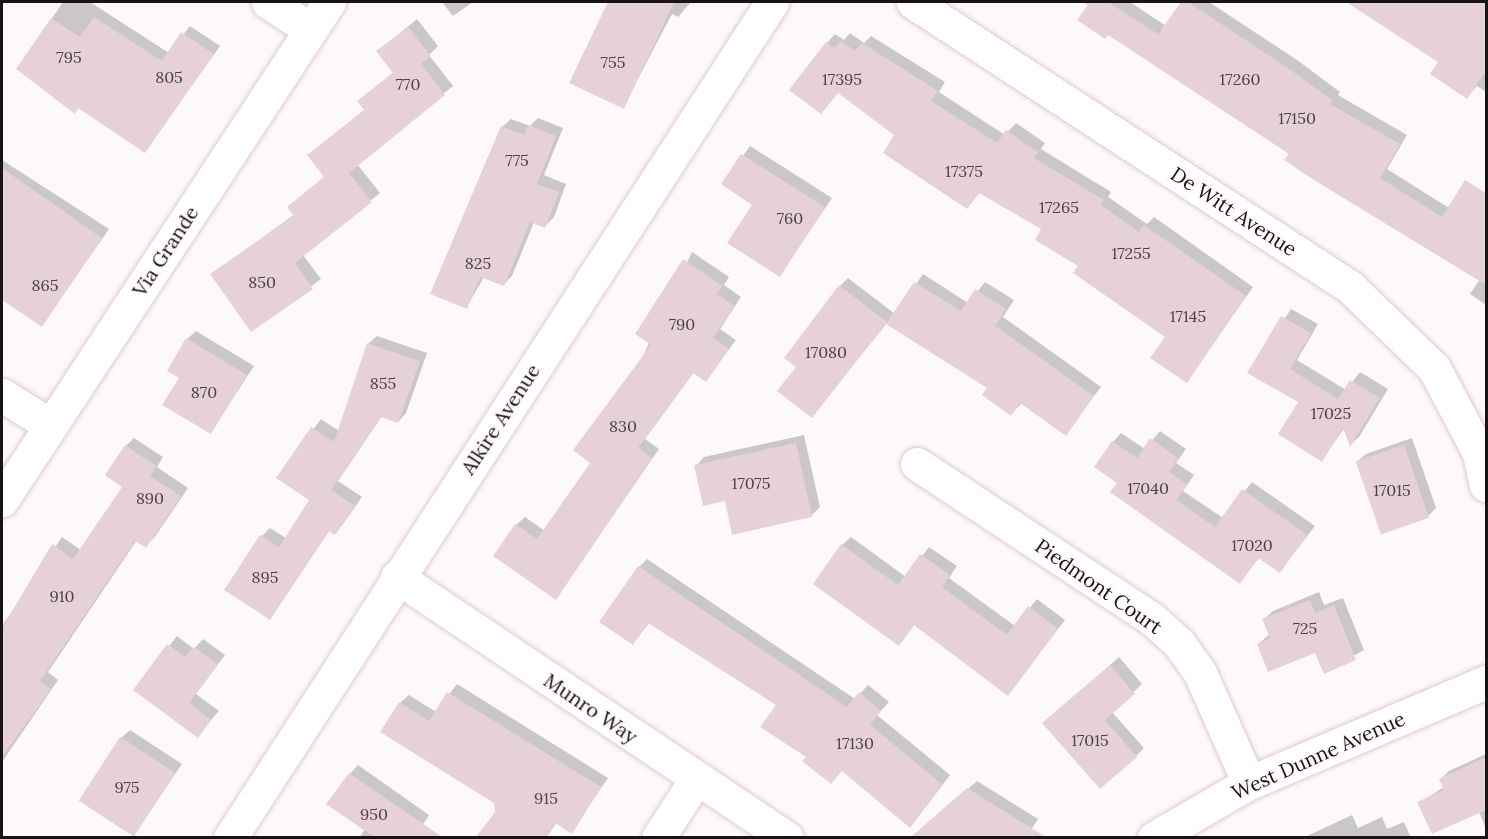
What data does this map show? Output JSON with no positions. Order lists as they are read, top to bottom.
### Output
{
  "streets": {
    "street": [
      "De Witt Avenue",
      "Via Grande",
      "Alkire Avenue",
      "Piedmont Court",
      "Munro Way",
      "West Dunne Avenue"
    ]
  },
  "crossings": [
    ["Alkire Avenue", "Munro Way"],
    ["Piedmont Court", "West Dunne Avenue"]
  ],
  "house_numbers": [
    "795",
    "755",
    "805",
    "17395",
    "17260",
    "770",
    "17150",
    "775",
    "17375",
    "17265",
    "760",
    "17255",
    "825",
    "850",
    "865",
    "17145",
    "790",
    "17080",
    "855",
    "870",
    "17025",
    "830",
    "17075",
    "17040",
    "17015",
    "890",
    "17020",
    "895",
    "910",
    "725",
    "17015",
    "17130",
    "975",
    "915",
    "950"
  ]
}
